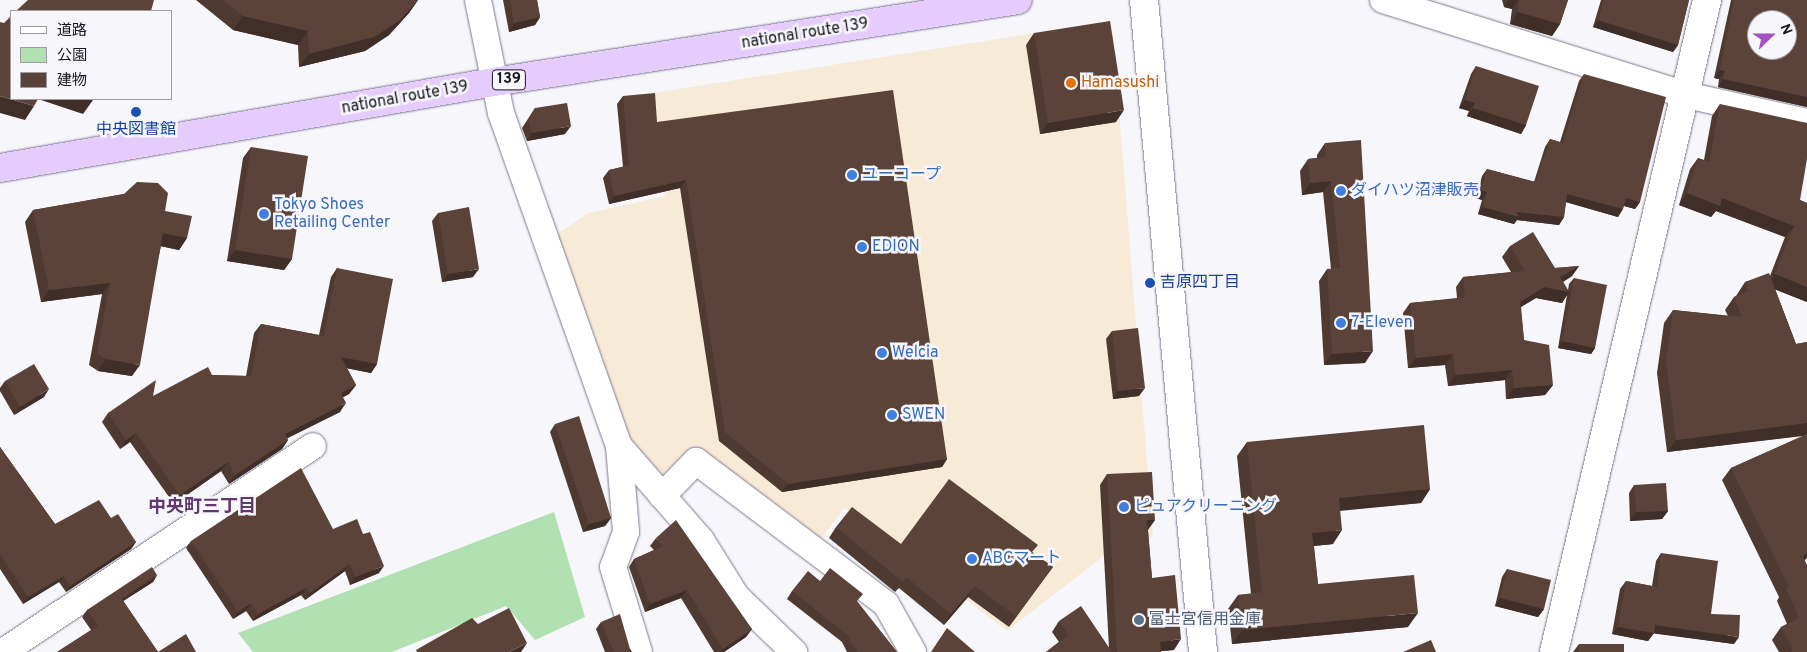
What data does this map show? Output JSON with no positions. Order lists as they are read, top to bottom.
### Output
{
  "streets": {
    "highway": ["national route 139", "139"]
  },
  "districts": ["中央町三丁目"],
  "places": [
    "Hamasushi",
    "中央図書館",
    "ユーコープ",
    "ダイハツ沼津販売",
    "Tokyo Shoes Retailing Center",
    "EDION",
    "吉原四丁目",
    "7-Eleven",
    "Welcia",
    "SWEN",
    "ピュアクリーニング",
    "ABCマート",
    "富士宮信用金庫"
  ],
  "legend": ["道路", "公園", "建物"],
  "north": "right"
}
